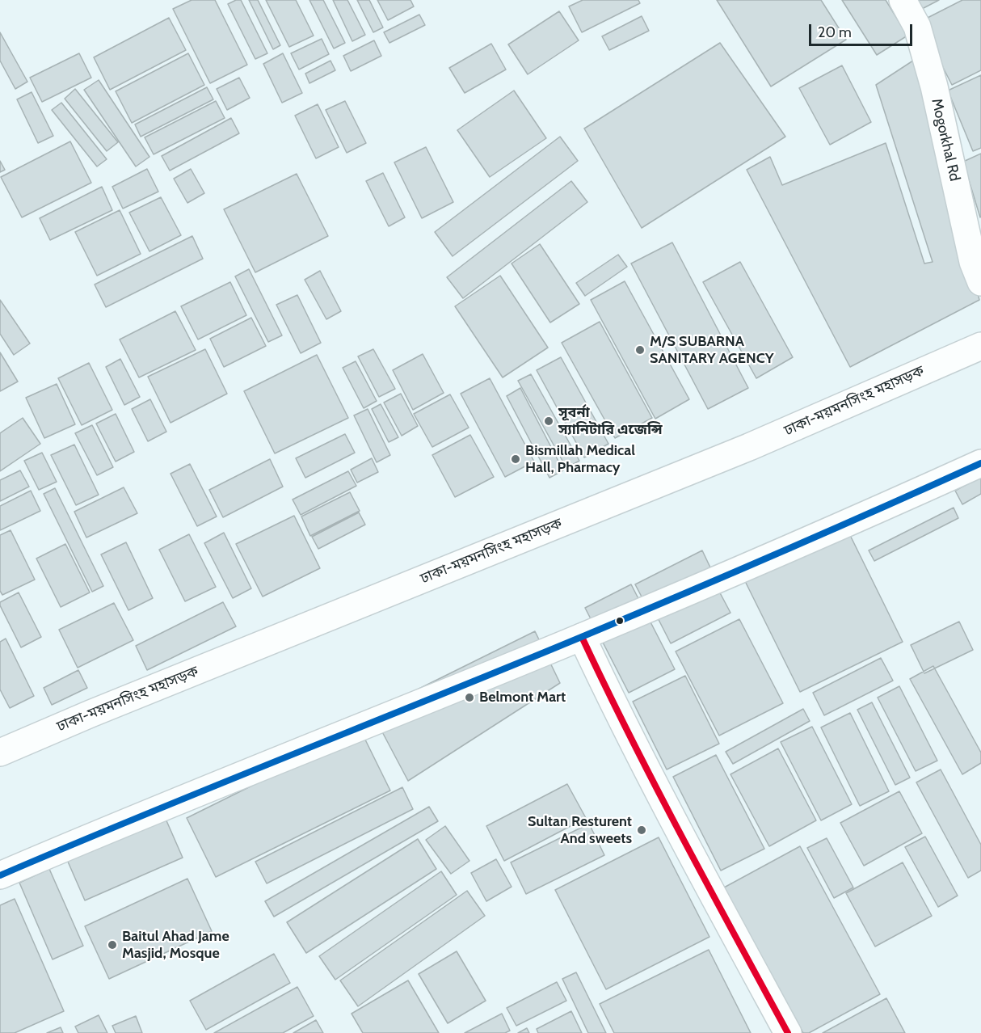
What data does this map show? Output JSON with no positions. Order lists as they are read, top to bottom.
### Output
{
  "streets": {
    "main road": ["Mogorkhal Rd", "ঢাকা-ময়মনসিংহ মহাসড়ক"]
  },
  "places": [
    "M/S SUBARNA SANITARY AGENCY",
    "সূবর্না স্যানিটারি এজেন্সি",
    "Bismillah Medical Hall, Pharmacy",
    "Belmont Mart",
    "Sultan Resturent And sweets",
    "Baitul Ahad Jame Masjid, Mosque"
  ],
  "scale_bar": "20 m"
}
